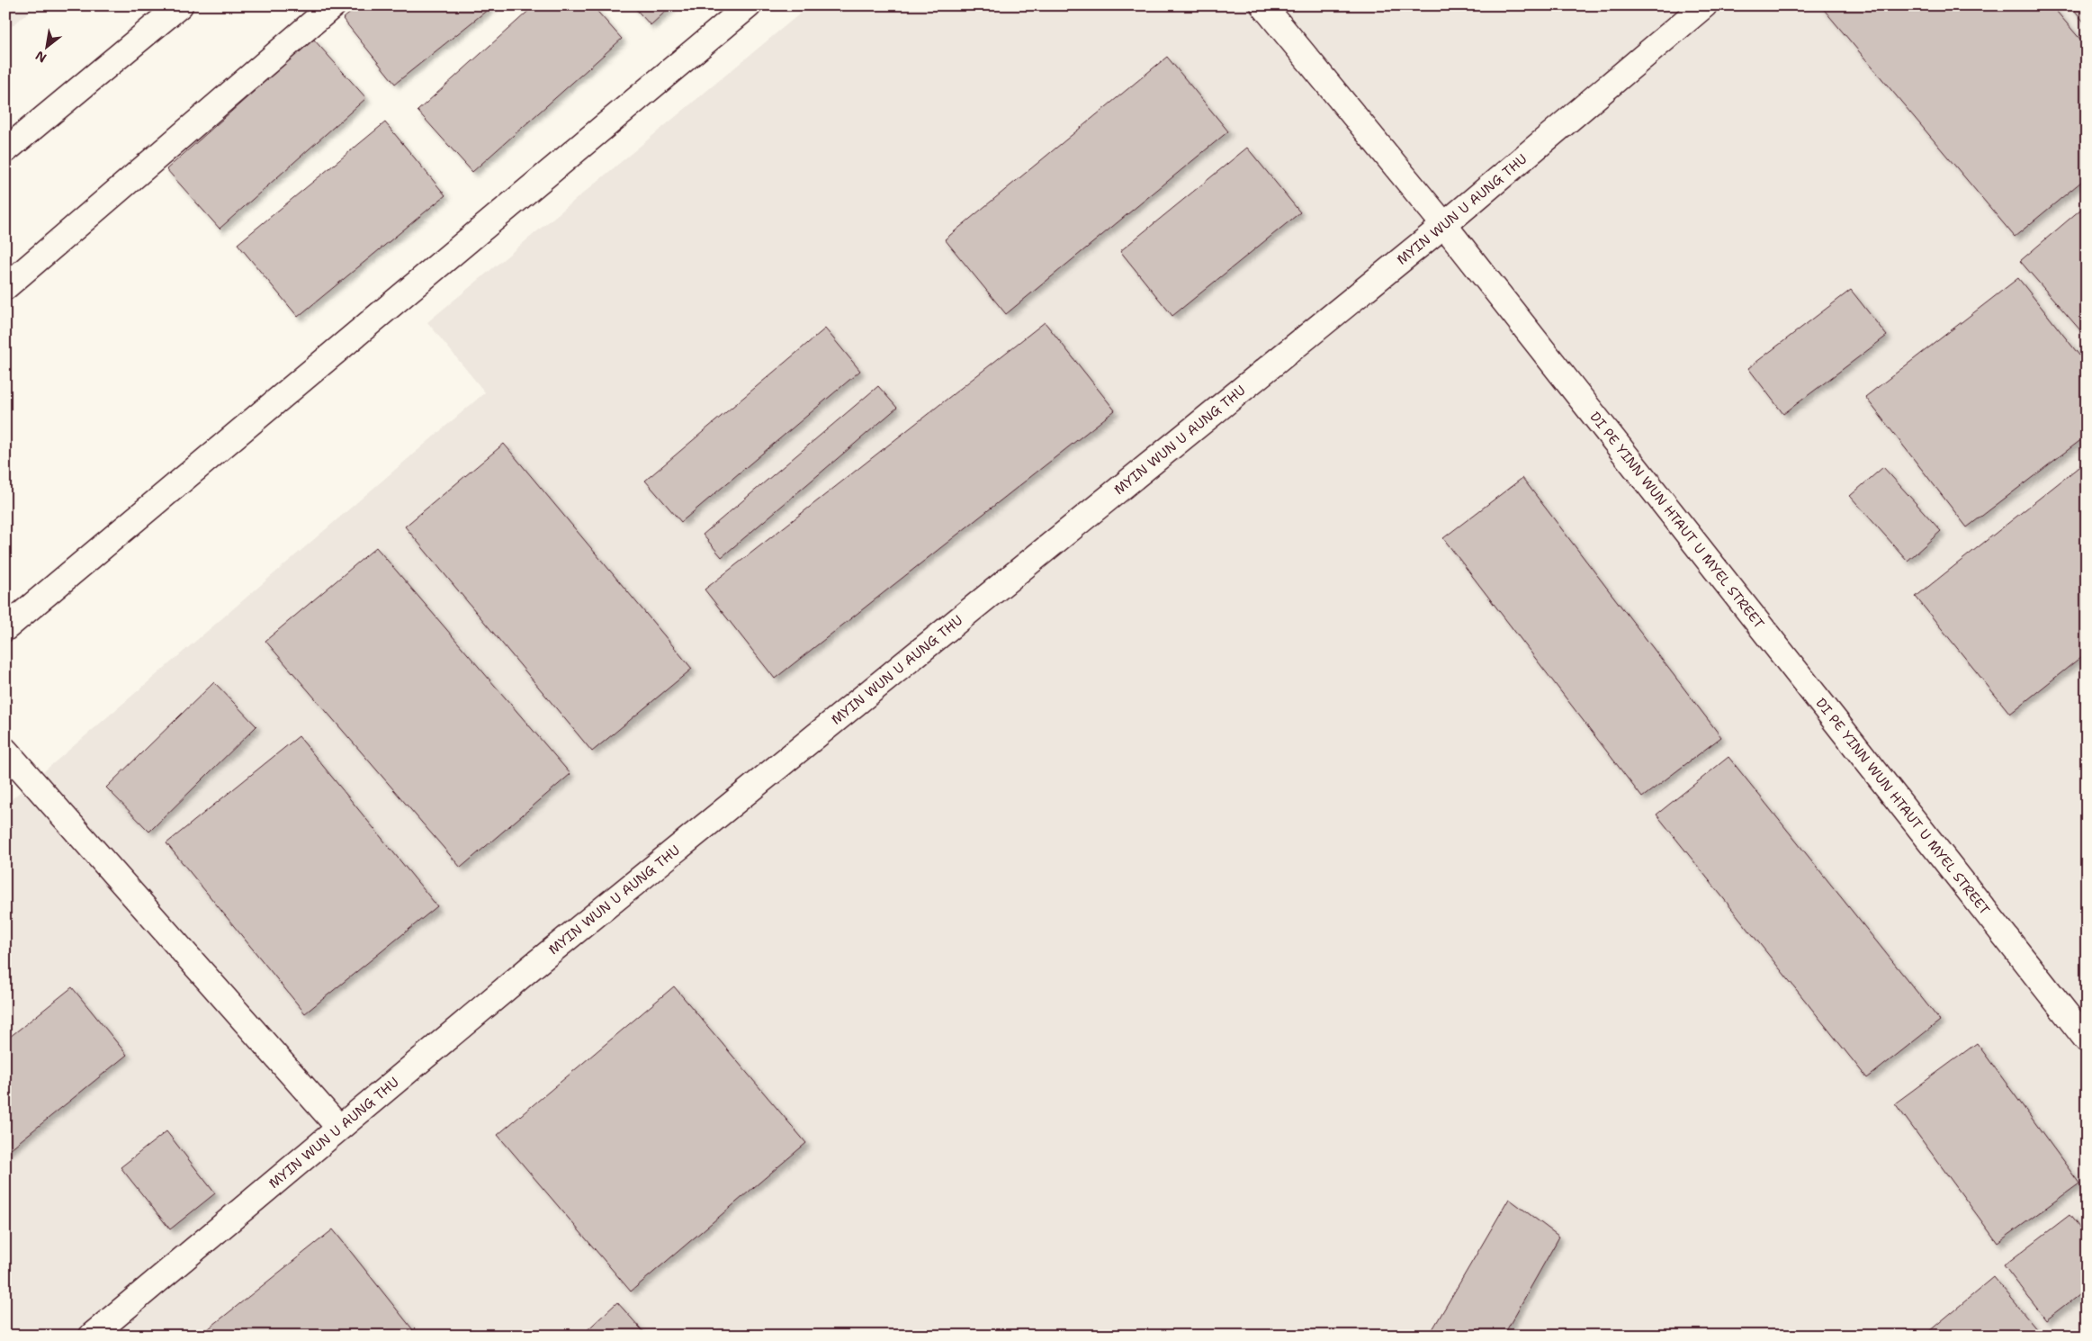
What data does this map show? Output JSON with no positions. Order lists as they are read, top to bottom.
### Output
{
  "streets": {
    "street": ["MYIN WUN U AUNG THU", "DI PE YINN WUN HTAUT U MYEL STREET"]
  },
  "crossings": [
    ["MYIN WUN U AUNG THU", "DI PE YINN WUN HTAUT U MYEL STREET"]
  ],
  "north": "bottom left"
}
